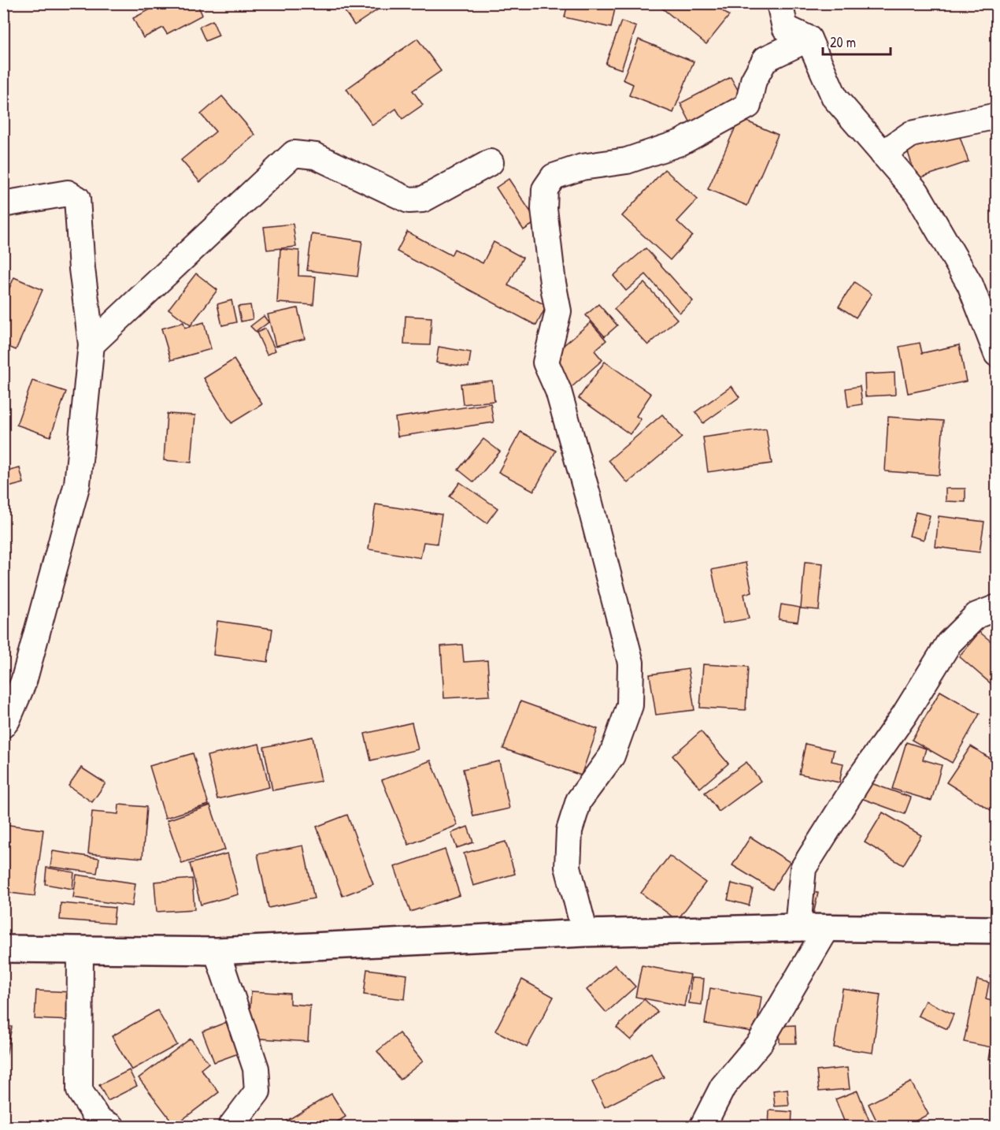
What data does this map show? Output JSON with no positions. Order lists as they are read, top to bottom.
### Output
{
  "scale_bar": "20 m"
}
